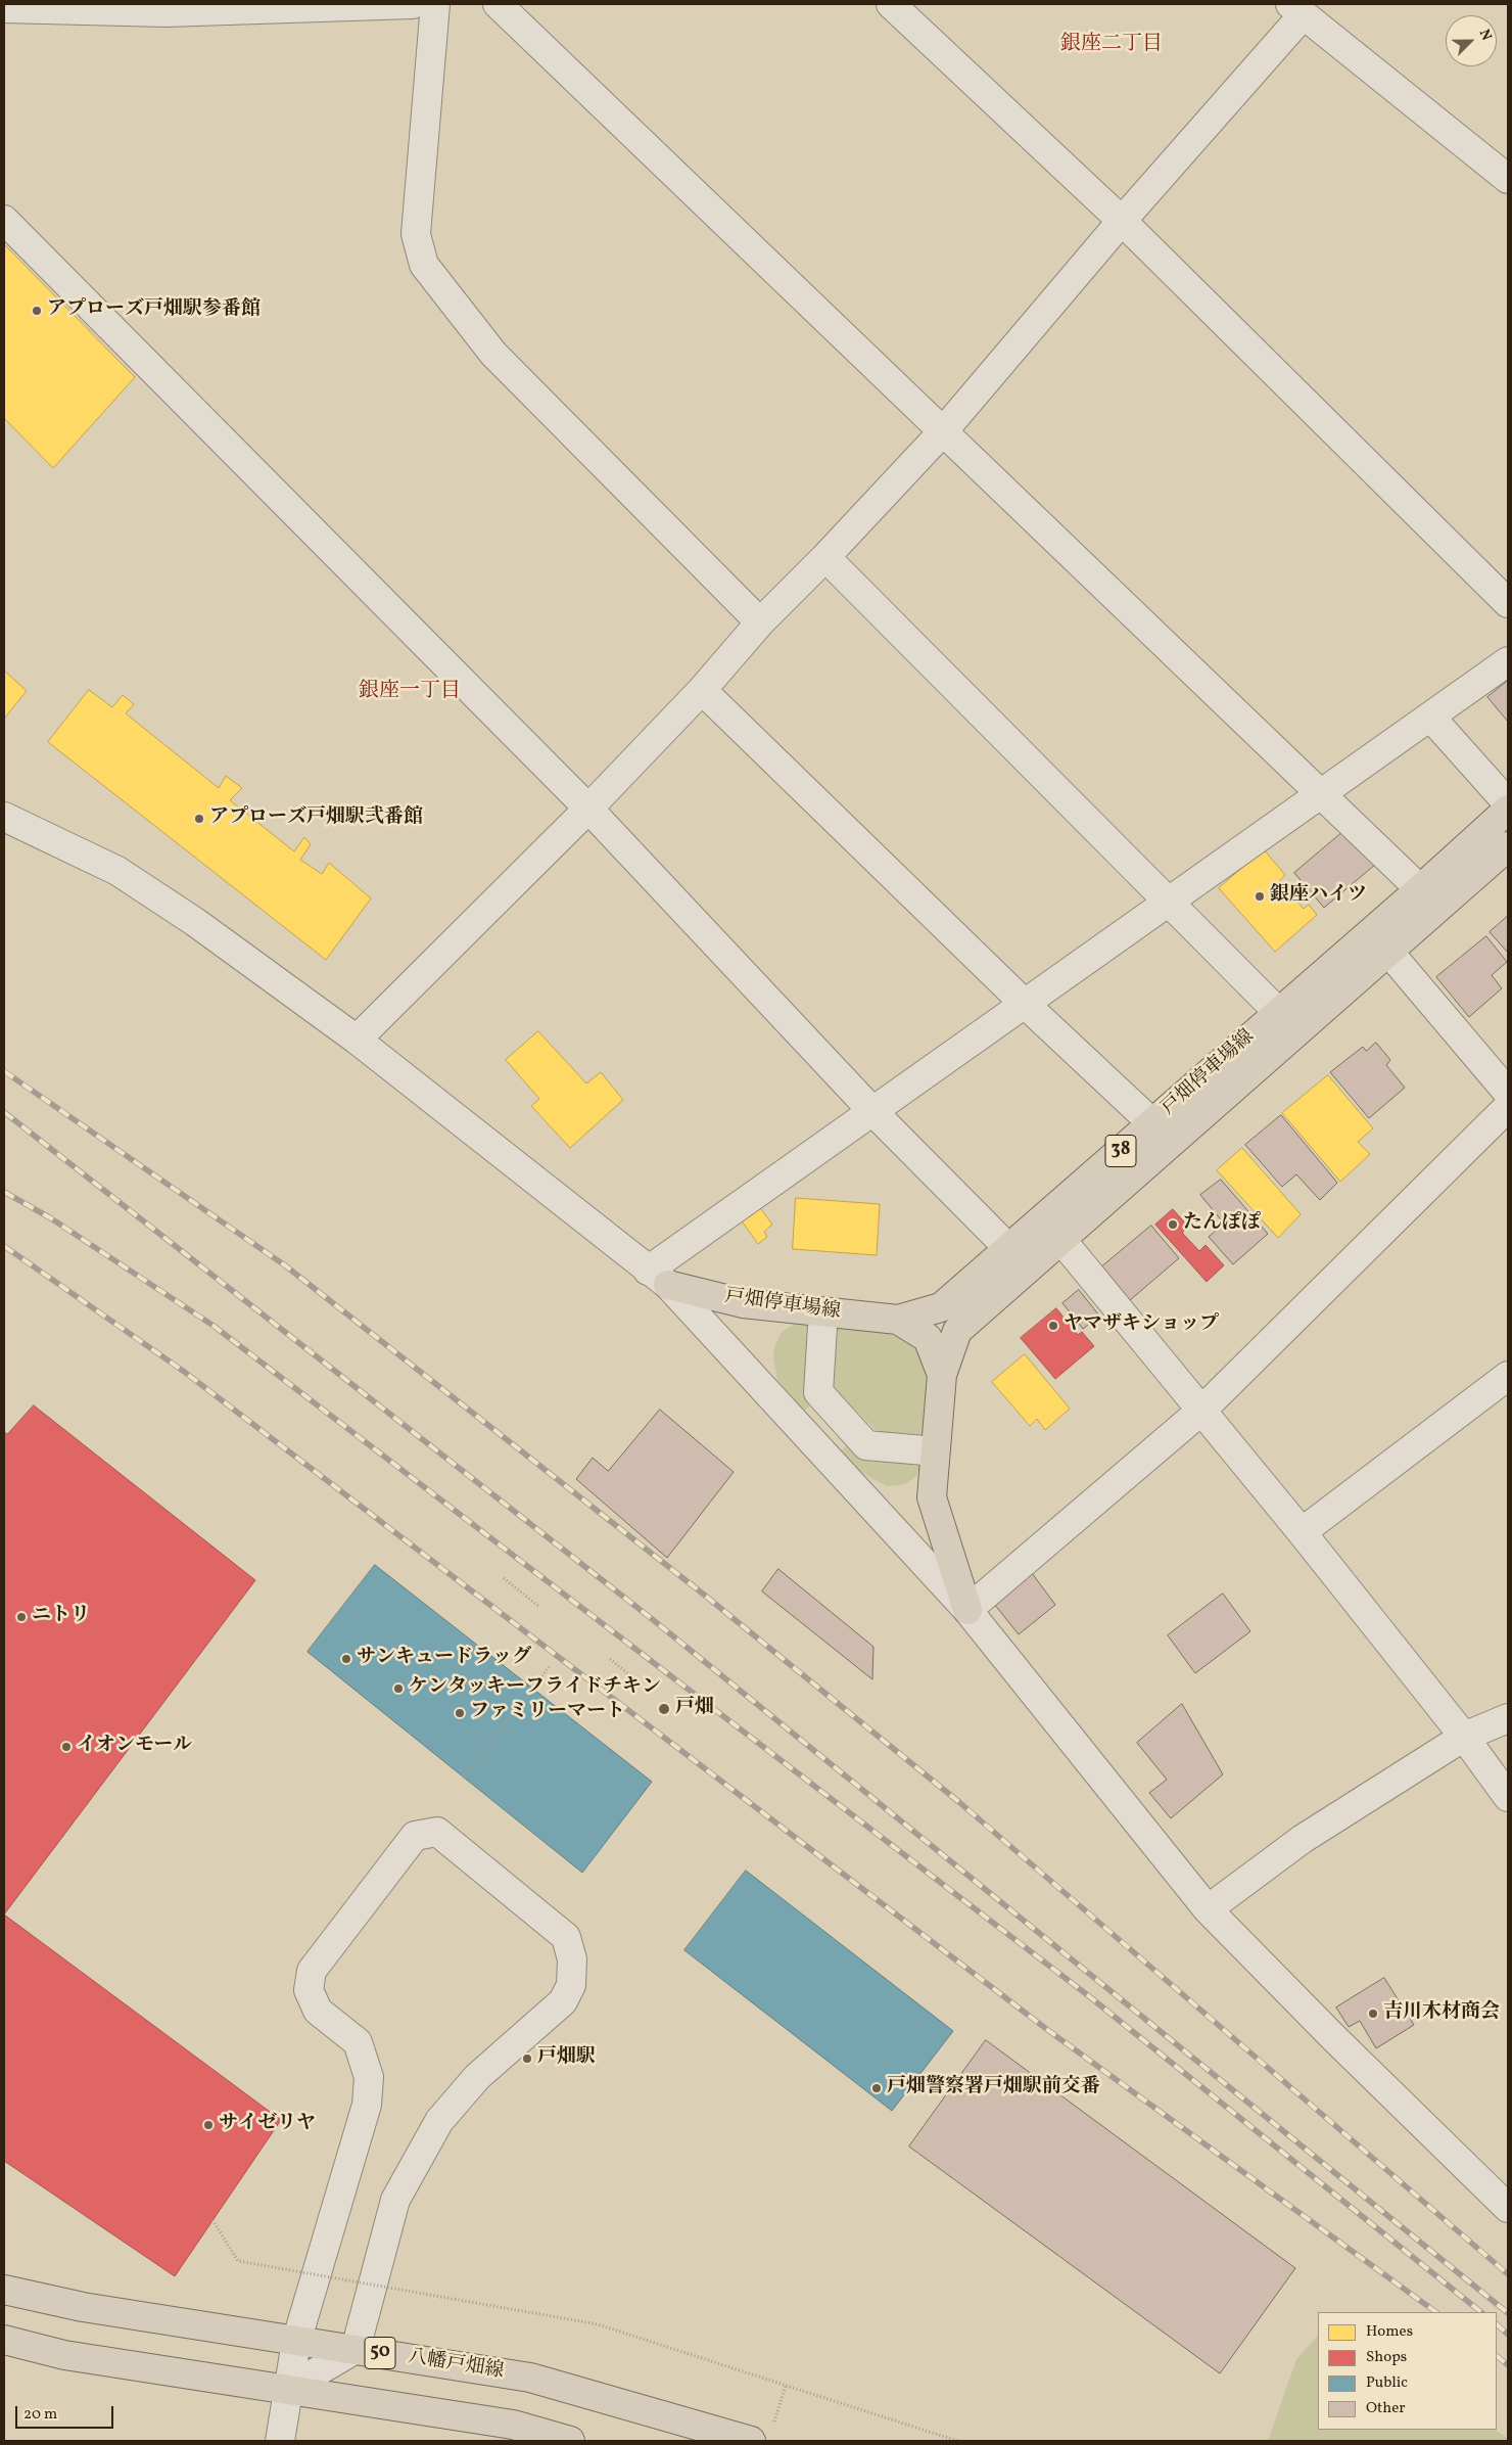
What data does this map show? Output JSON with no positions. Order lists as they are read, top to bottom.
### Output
{
  "streets": {
    "main road": [
      "戸畑停車場線",
      "38",
      "50",
      "八幡戸畑線"
    ]
  },
  "districts": ["銀座二丁目", "銀座一丁目"],
  "places": [
    "アプローズ戸畑駅参番館",
    "アプローズ戸畑駅弐番館",
    "銀座ハイツ",
    "たんぽぽ",
    "ヤマザキショップ",
    "ニトリ",
    "サンキュードラッグ",
    "ケンタッキーフライドチキン",
    "戸畑",
    "ファミリーマート",
    "イオンモール",
    "吉川木材商会",
    "戸畑駅",
    "戸畑警察署戸畑駅前交番",
    "サイゼリヤ"
  ],
  "legend": [
    "Homes",
    "Shops",
    "Public",
    "Other"
  ],
  "scale_bar": "20 m",
  "north": "top right"
}
